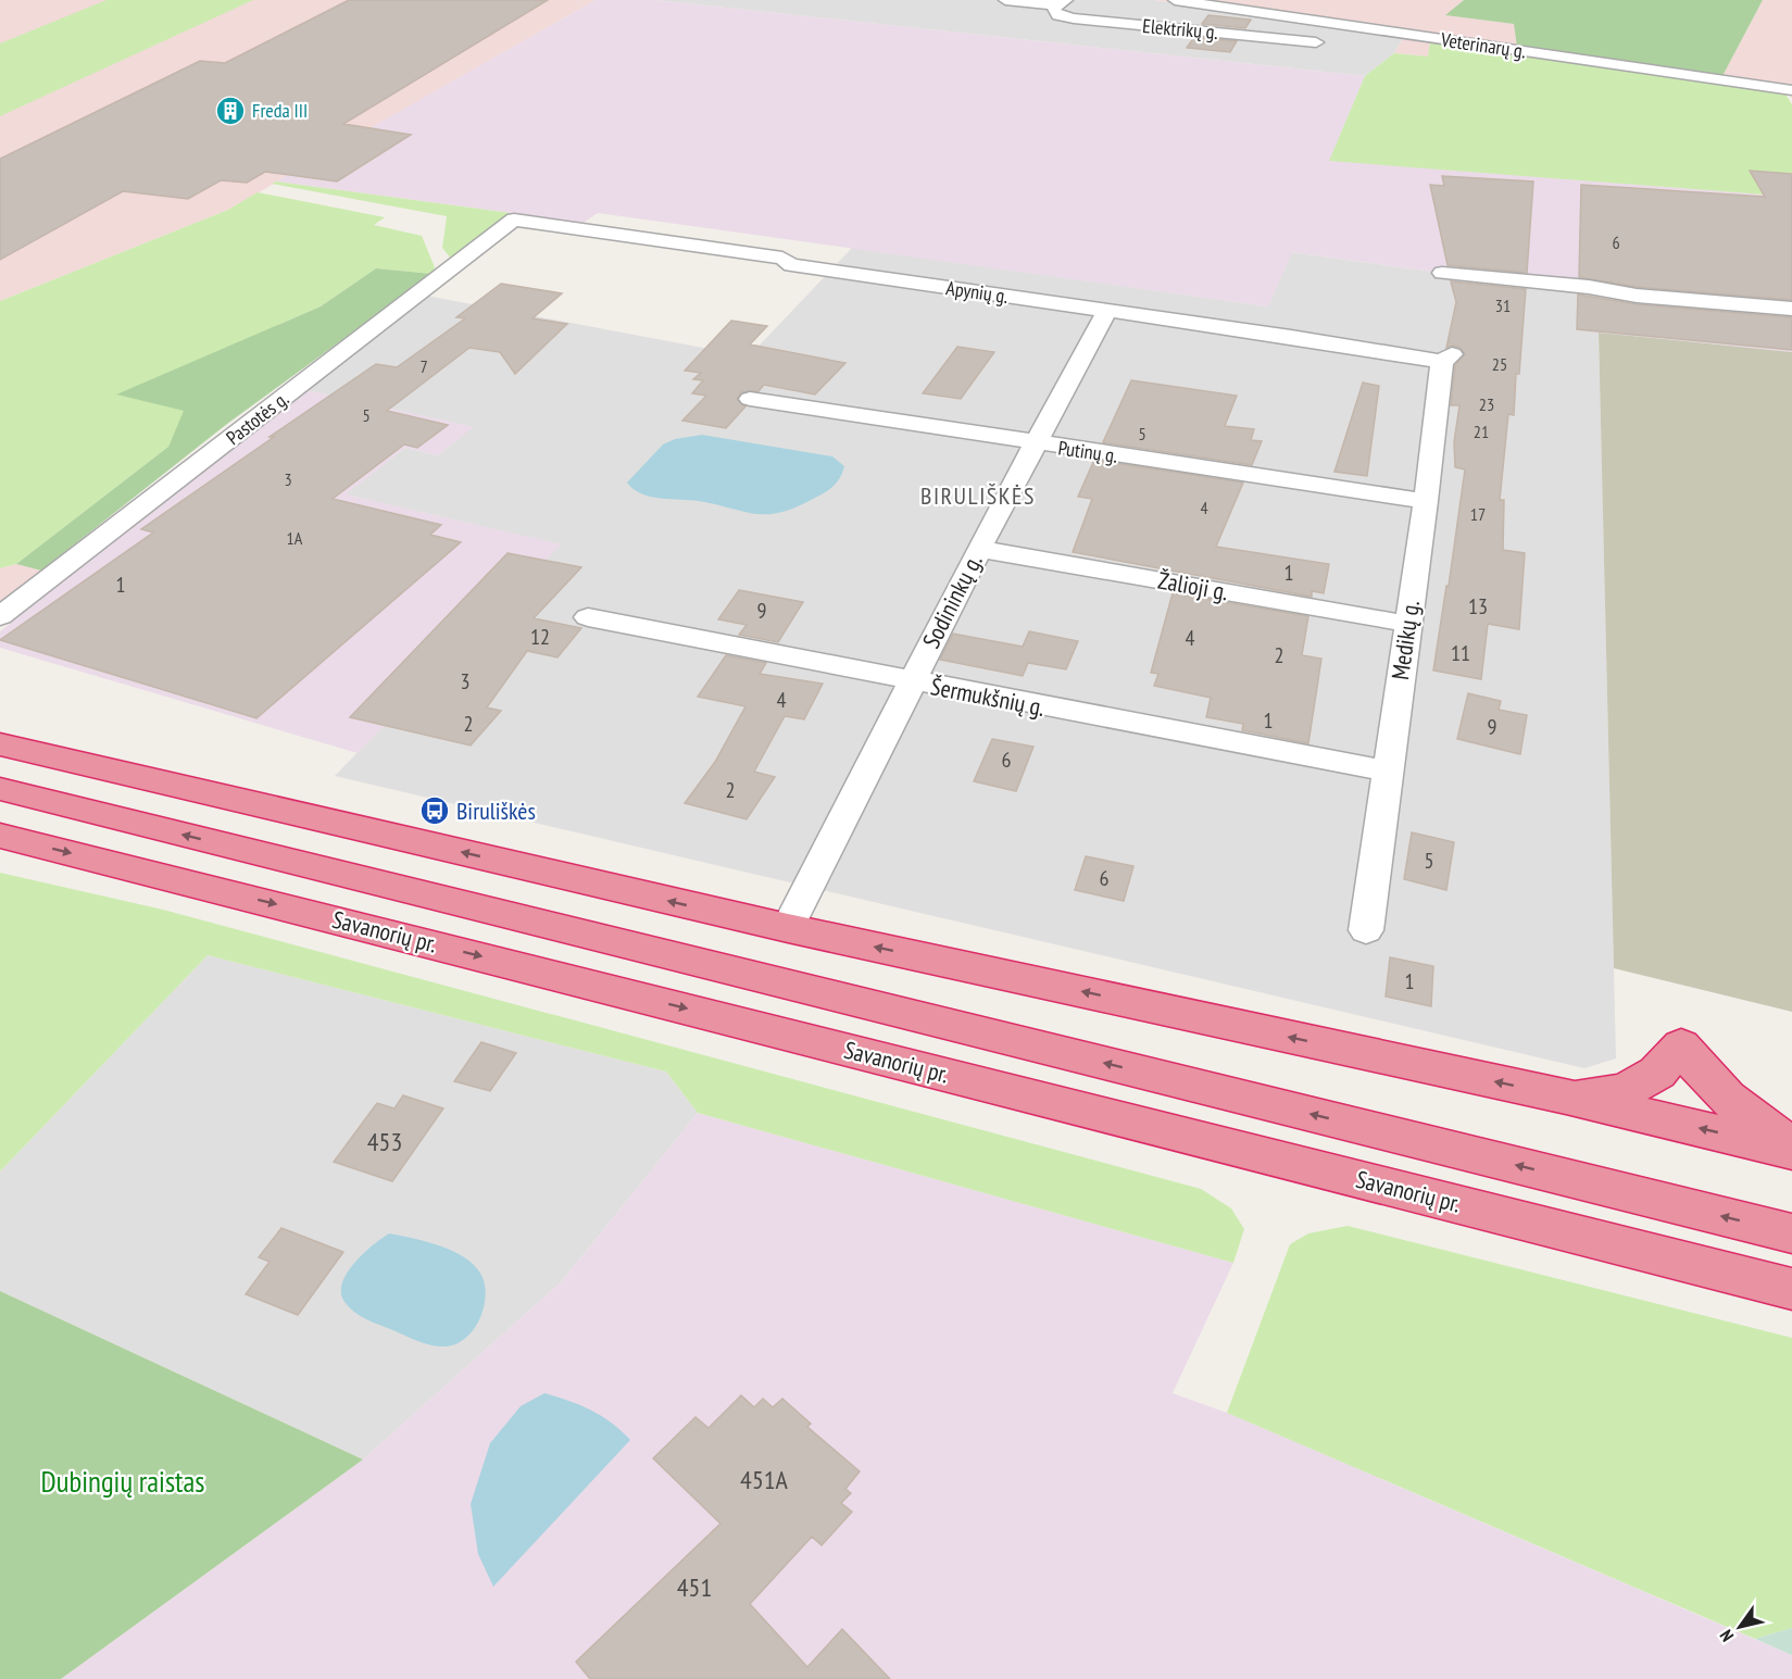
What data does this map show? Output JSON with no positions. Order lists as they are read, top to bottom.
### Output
{
  "streets": {
    "highway": ["Savanorių pr."],
    "street": [
      "Elektrikų g.",
      "Veterinarų g.",
      "Apynių g.",
      "Pastotės g.",
      "Putinų g.",
      "Žalioji g.",
      "Sodininkų g.",
      "Medikų g.",
      "Šermukšnių g."
    ]
  },
  "crossings": [
    ["Apynių g.", "Pastotės g."],
    ["Apynių g.", "Sodininkų g."],
    ["Apynių g.", "Medikų g."],
    ["Putinų g.", "Sodininkų g."],
    ["Putinų g.", "Medikų g."],
    ["Žalioji g.", "Sodininkų g."],
    ["Žalioji g.", "Medikų g."],
    ["Sodininkų g.", "Šermukšnių g."],
    ["Medikų g.", "Šermukšnių g."]
  ],
  "districts": ["BIRULIŠKĖS"],
  "parks": ["Dubingių raistas"],
  "places": {
    "building": ["Freda III"],
    "bus stop": ["Biruliškės"]
  },
  "house_numbers": [
    "6",
    "31",
    "25",
    "7",
    "23",
    "5",
    "21",
    "5",
    "3",
    "4",
    "17",
    "1A",
    "1",
    "1",
    "13",
    "9",
    "12",
    "4",
    "11",
    "2",
    "3",
    "4",
    "1",
    "2",
    "9",
    "6",
    "2",
    "5",
    "6",
    "1",
    "453",
    "451A",
    "451"
  ],
  "north": "bottom left"
}
